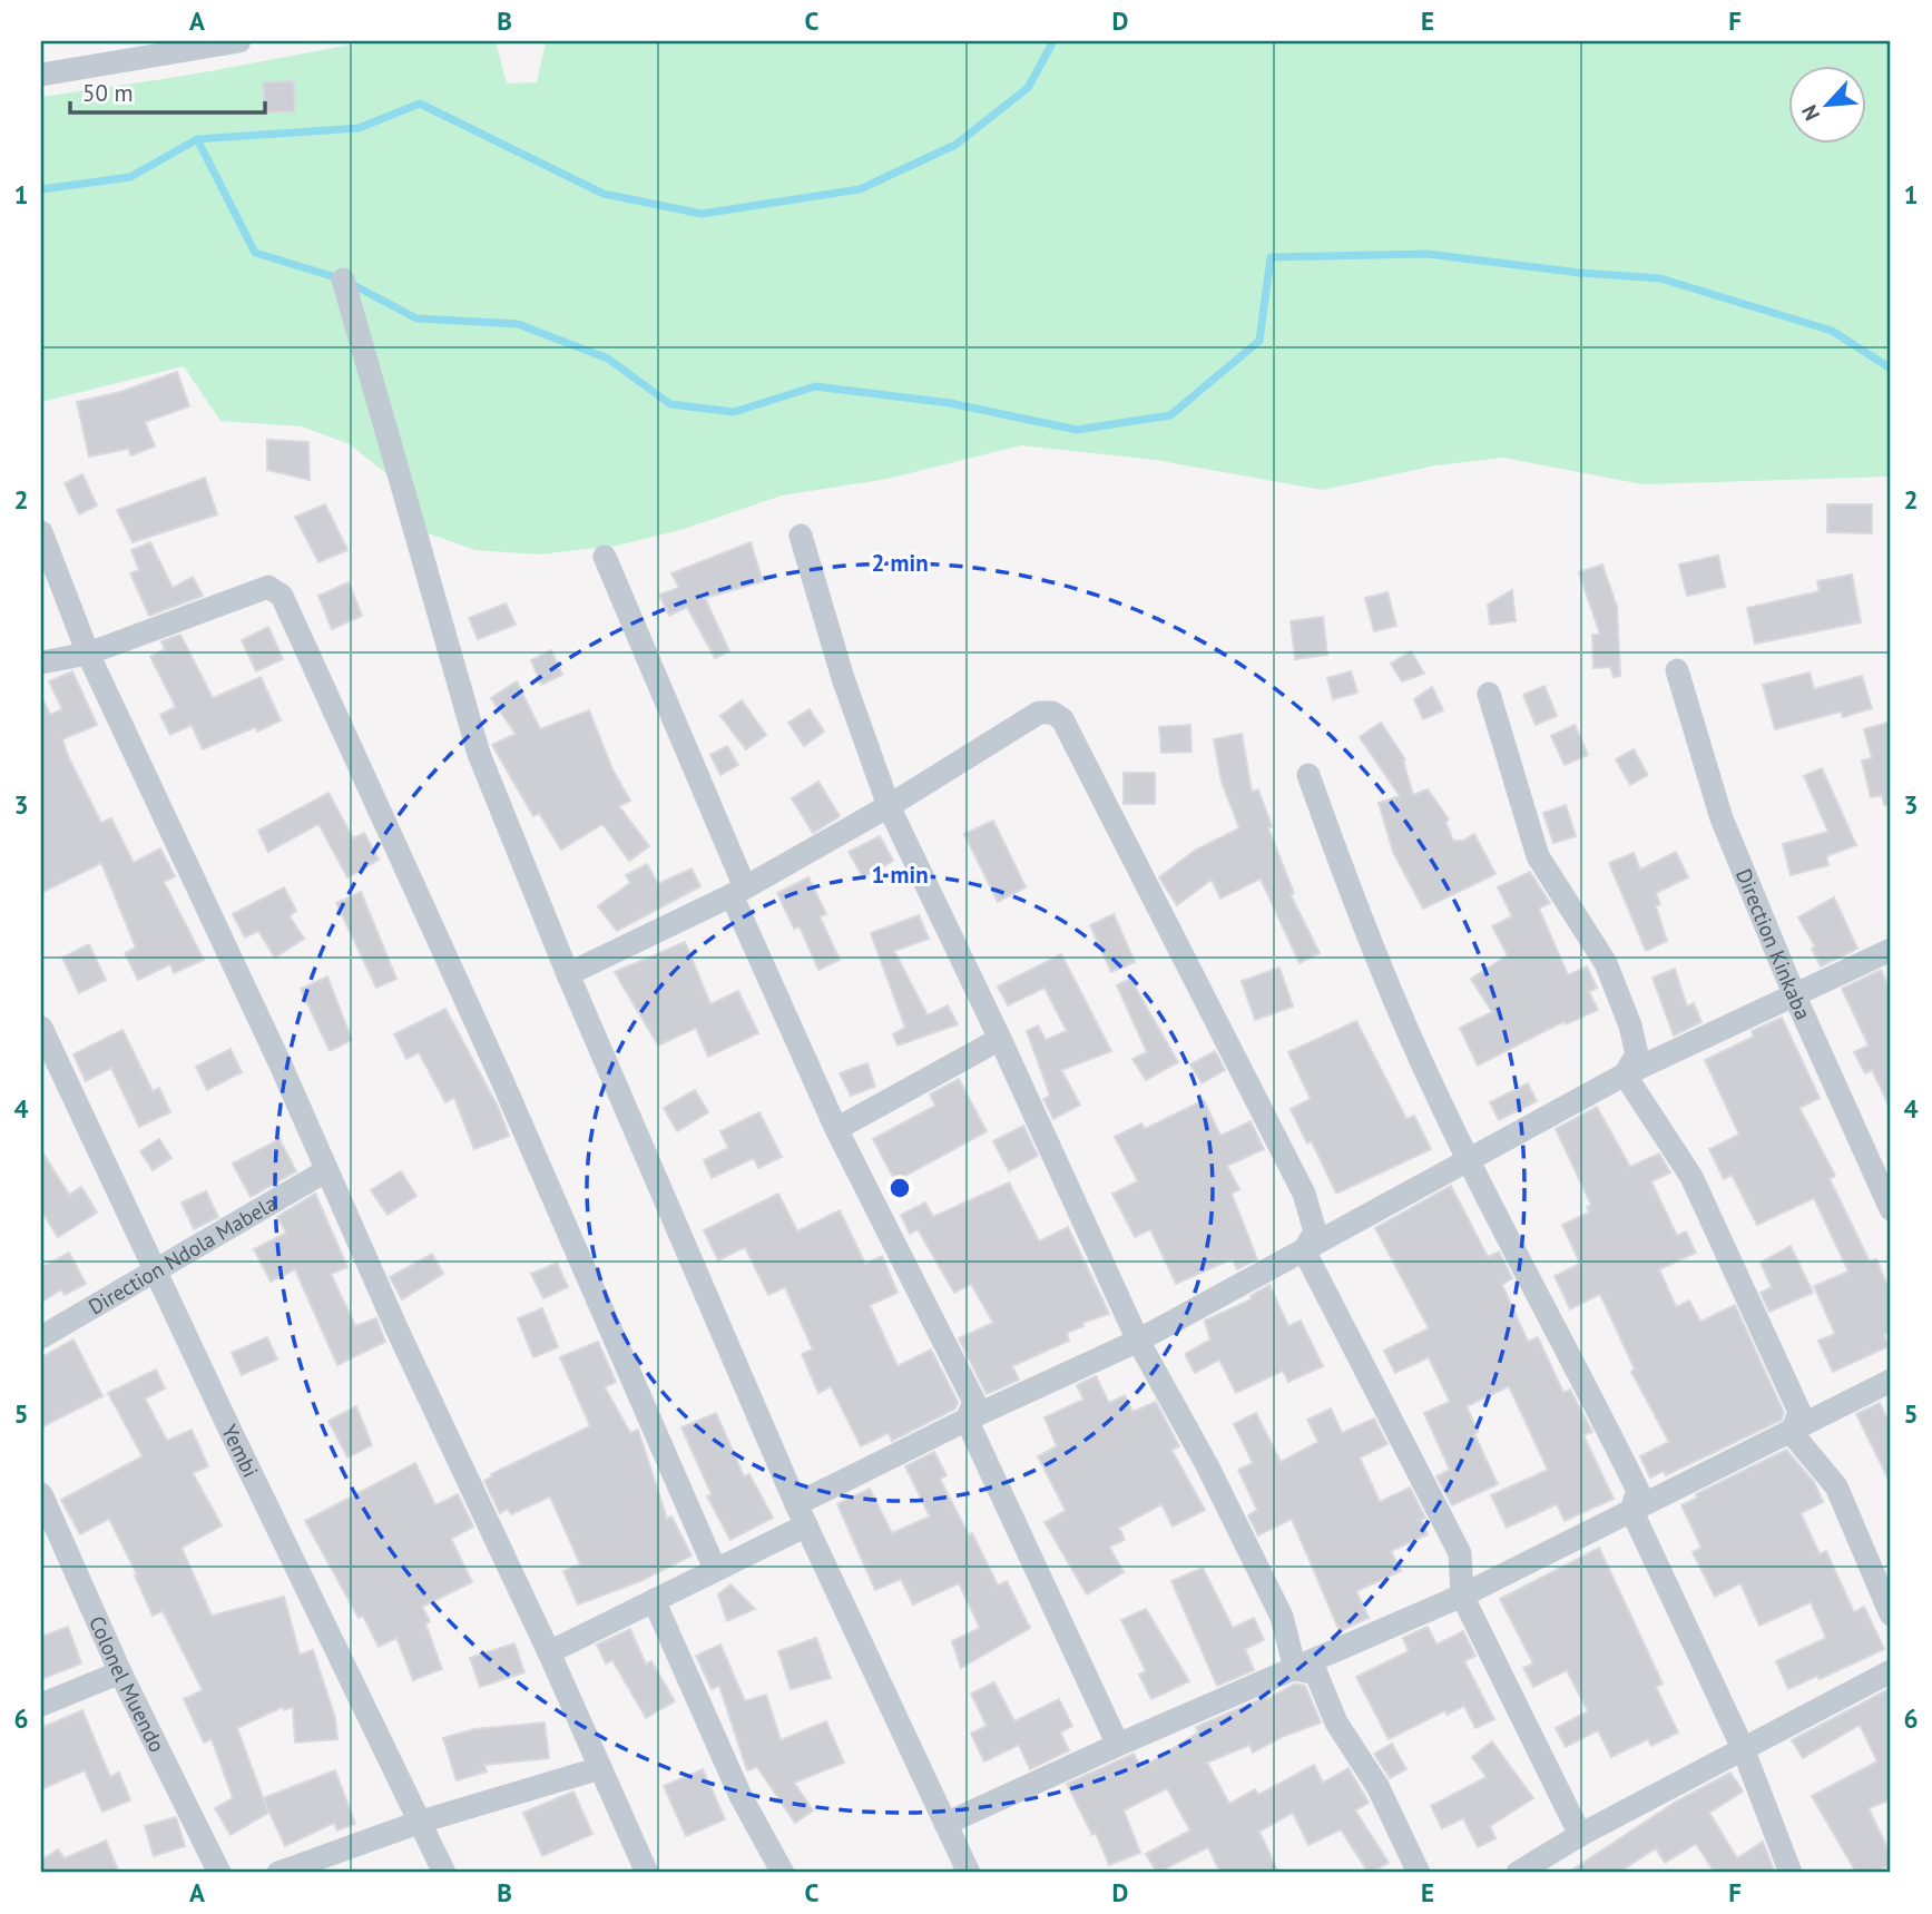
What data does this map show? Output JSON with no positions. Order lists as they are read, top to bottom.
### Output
{
  "streets": {
    "street": [
      "Direction Kinkaba",
      "Direction Ndola Mabela",
      "Yembi",
      "Colonel Muendo"
    ]
  },
  "crossings": [
    ["Direction Ndola Mabela", "Yembi"]
  ],
  "scale_bar": "50 m",
  "north": "bottom left",
  "grid": {
    "columns": [
      "A",
      "B",
      "C",
      "D",
      "E",
      "F"
    ],
    "rows": [
      "1",
      "2",
      "3",
      "4",
      "5",
      "6"
    ]
  },
  "rings": ["2 min", "1 min"]
}
